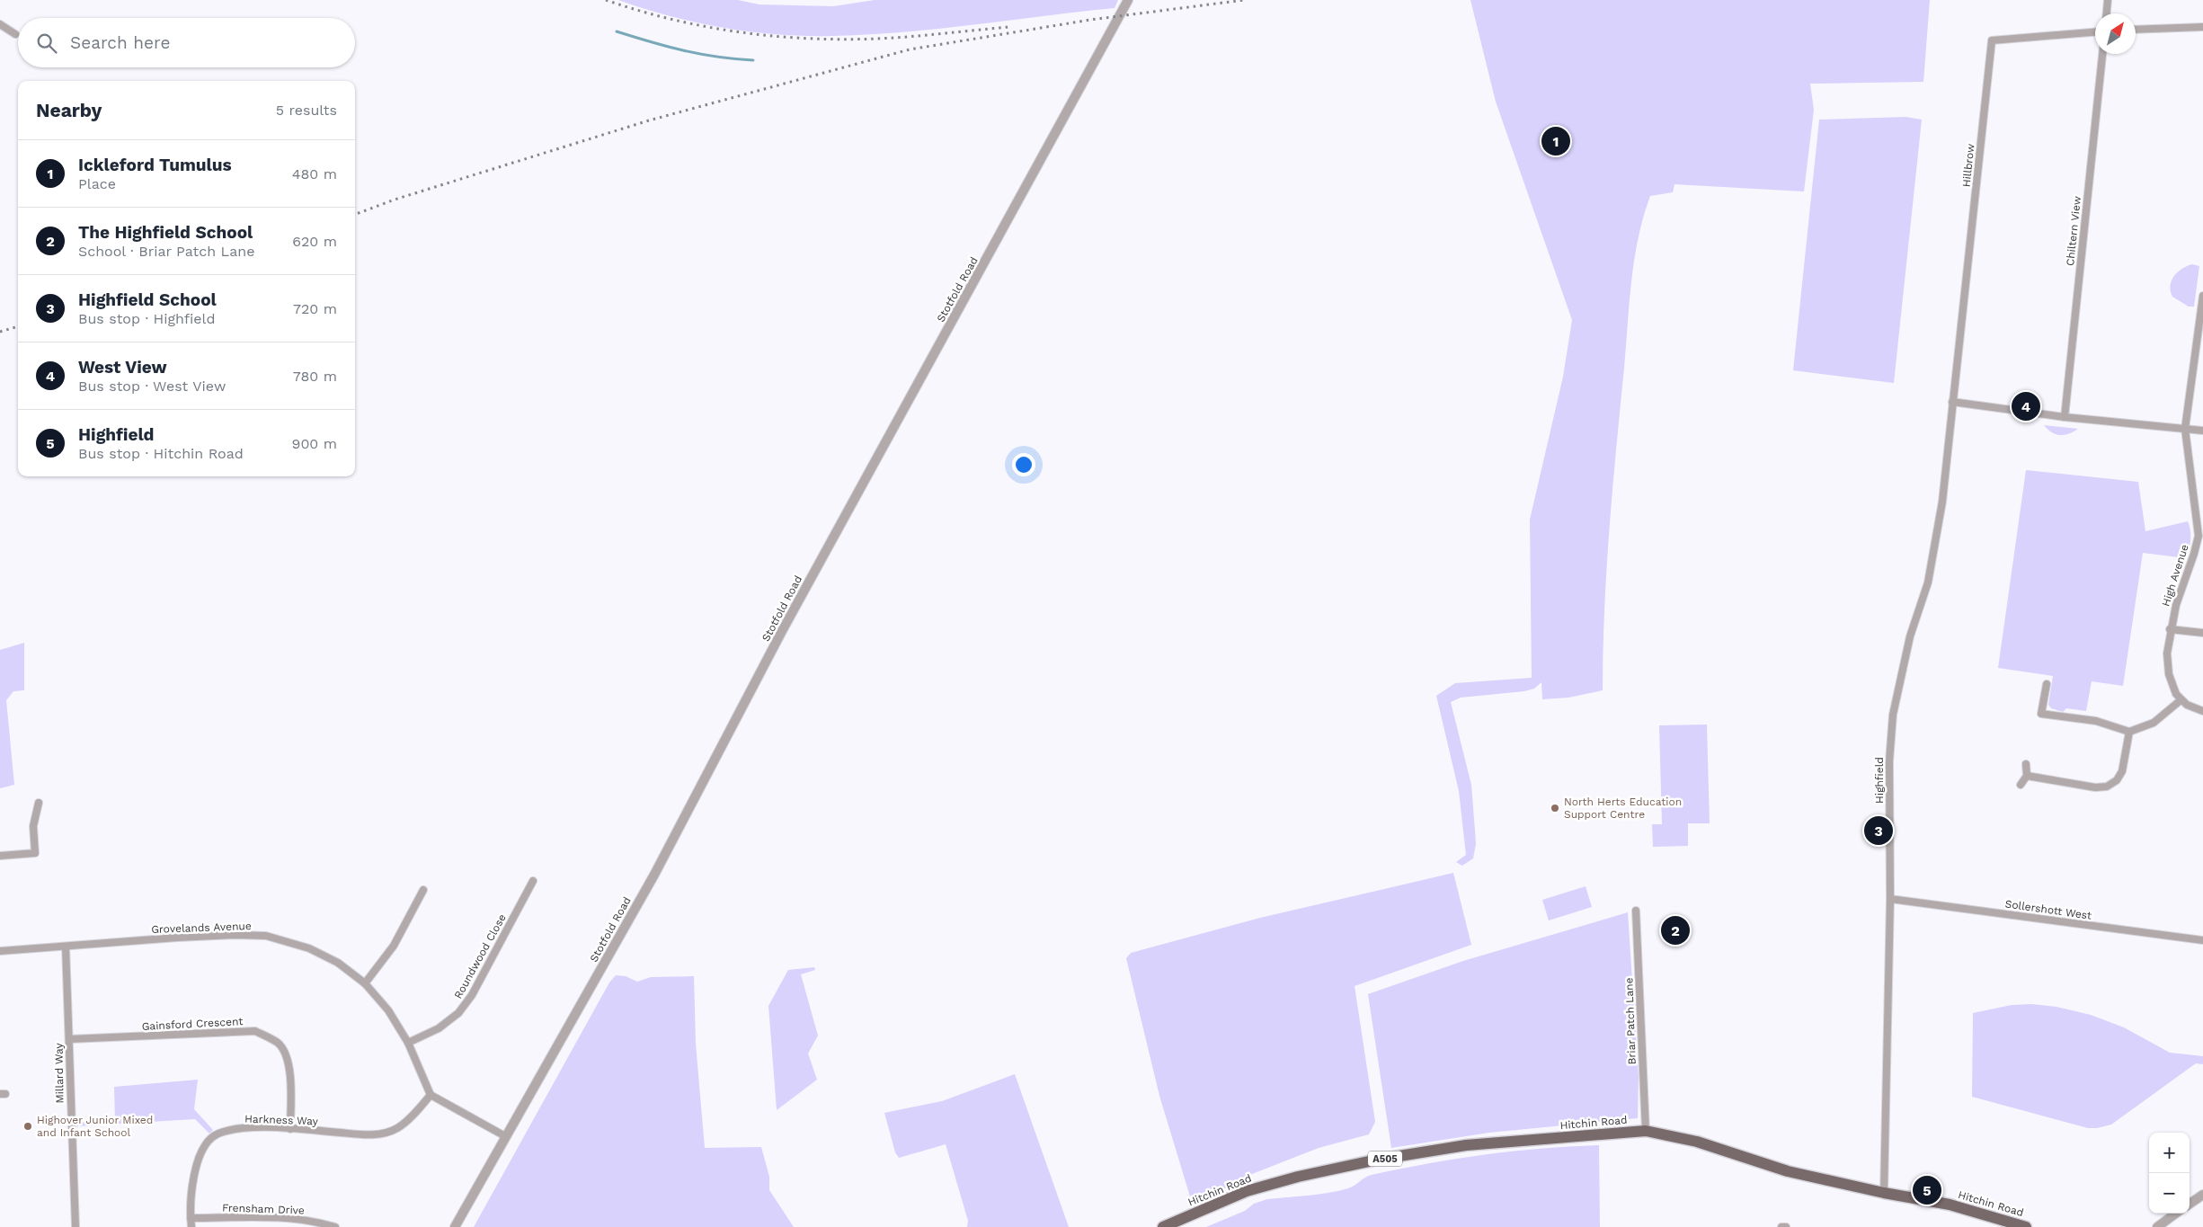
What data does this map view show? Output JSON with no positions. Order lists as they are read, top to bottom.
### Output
{
  "streets": {
    "main road": ["Hitchin Road", "A505"],
    "street": [
      "Hillbrow",
      "Chiltern View",
      "Stotfold Road",
      "High Avenue",
      "Highfield",
      "Sollershott West",
      "Grovelands Avenue",
      "Roundwood Close",
      "Briar Patch Lane",
      "Gainsford Crescent",
      "Millard Way",
      "Harkness Way",
      "Frensham Drive"
    ]
  },
  "crossings": [
    ["Hillbrow", "Highfield"],
    ["Highfield", "Sollershott West"],
    ["Highfield", "Hitchin Road"],
    ["Grovelands Avenue", "Roundwood Close"],
    ["Grovelands Avenue", "Millard Way"],
    ["Grovelands Avenue", "Harkness Way"],
    ["Briar Patch Lane", "Hitchin Road"],
    ["Gainsford Crescent", "Millard Way"],
    ["Gainsford Crescent", "Harkness Way"],
    ["Harkness Way", "Frensham Drive"]
  ],
  "places": ["North Herts Education Support Centre", "Highover Junior Mixed and Infant School"],
  "north": "top right",
  "page": {
    "search": "Search here",
    "heading": ["Nearby", "5 results"],
    "pins": [
      "1",
      "4",
      "3",
      "2",
      "5"
    ],
    "list": [
      {
        "mark": "1",
        "name": "Ickleford Tumulus",
        "note": "Place",
        "value": "480 m"
      },
      {
        "mark": "2",
        "name": "The Highfield School",
        "note": "School · Briar Patch Lane",
        "value": "620 m"
      },
      {
        "mark": "3",
        "name": "Highfield School",
        "note": "Bus stop · Highfield",
        "value": "720 m"
      },
      {
        "mark": "4",
        "name": "West View",
        "note": "Bus stop · West View",
        "value": "780 m"
      },
      {
        "mark": "5",
        "name": "Highfield",
        "note": "Bus stop · Hitchin Road",
        "value": "900 m"
      }
    ],
    "map_buttons": ["+", "−"]
  }
}
